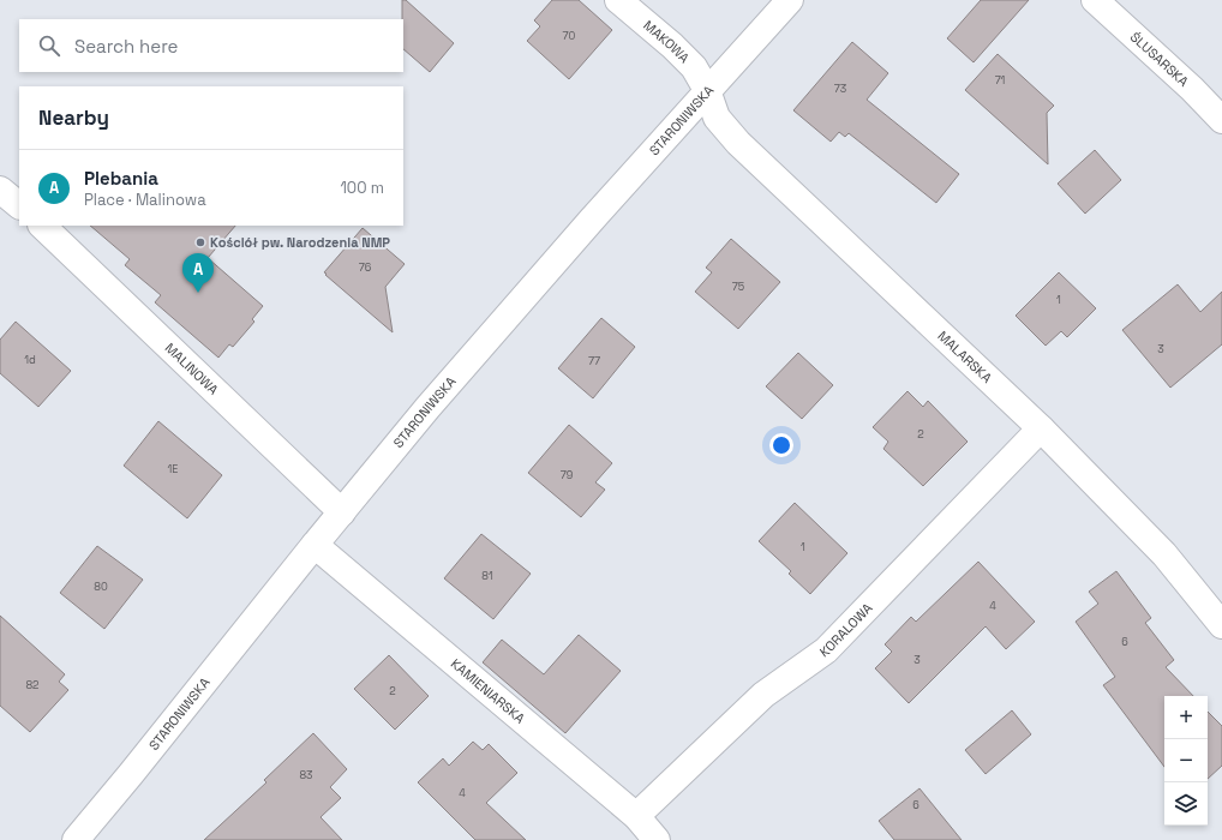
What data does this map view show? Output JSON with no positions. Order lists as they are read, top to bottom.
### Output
{
  "streets": {
    "street": [
      "MAKOWA",
      "ŚLUSARSKA",
      "STARONIWSKA",
      "MALARSKA",
      "MALINOWA",
      "KORALOWA",
      "KAMIENIARSKA"
    ]
  },
  "crossings": [
    ["MAKOWA", "STARONIWSKA"],
    ["MAKOWA", "MALARSKA"],
    ["STARONIWSKA", "MALARSKA"],
    ["STARONIWSKA", "MALINOWA"],
    ["STARONIWSKA", "KAMIENIARSKA"],
    ["MALARSKA", "KORALOWA"],
    ["KORALOWA", "KAMIENIARSKA"]
  ],
  "places": ["Kościół pw. Narodzenia NMP"],
  "house_numbers": [
    "70",
    "71",
    "73",
    "76",
    "75",
    "1",
    "3",
    "1d",
    "77",
    "2",
    "1E",
    "79",
    "1",
    "81",
    "80",
    "4",
    "6",
    "3",
    "82",
    "2",
    "83",
    "4",
    "6"
  ],
  "page": {
    "search": "Search here",
    "heading": "Nearby",
    "list": [
      {
        "mark": "A",
        "name": "Plebania",
        "note": "Place · Malinowa",
        "value": "100 m"
      }
    ],
    "pins": "A",
    "map_buttons": ["+", "−"]
  }
}
